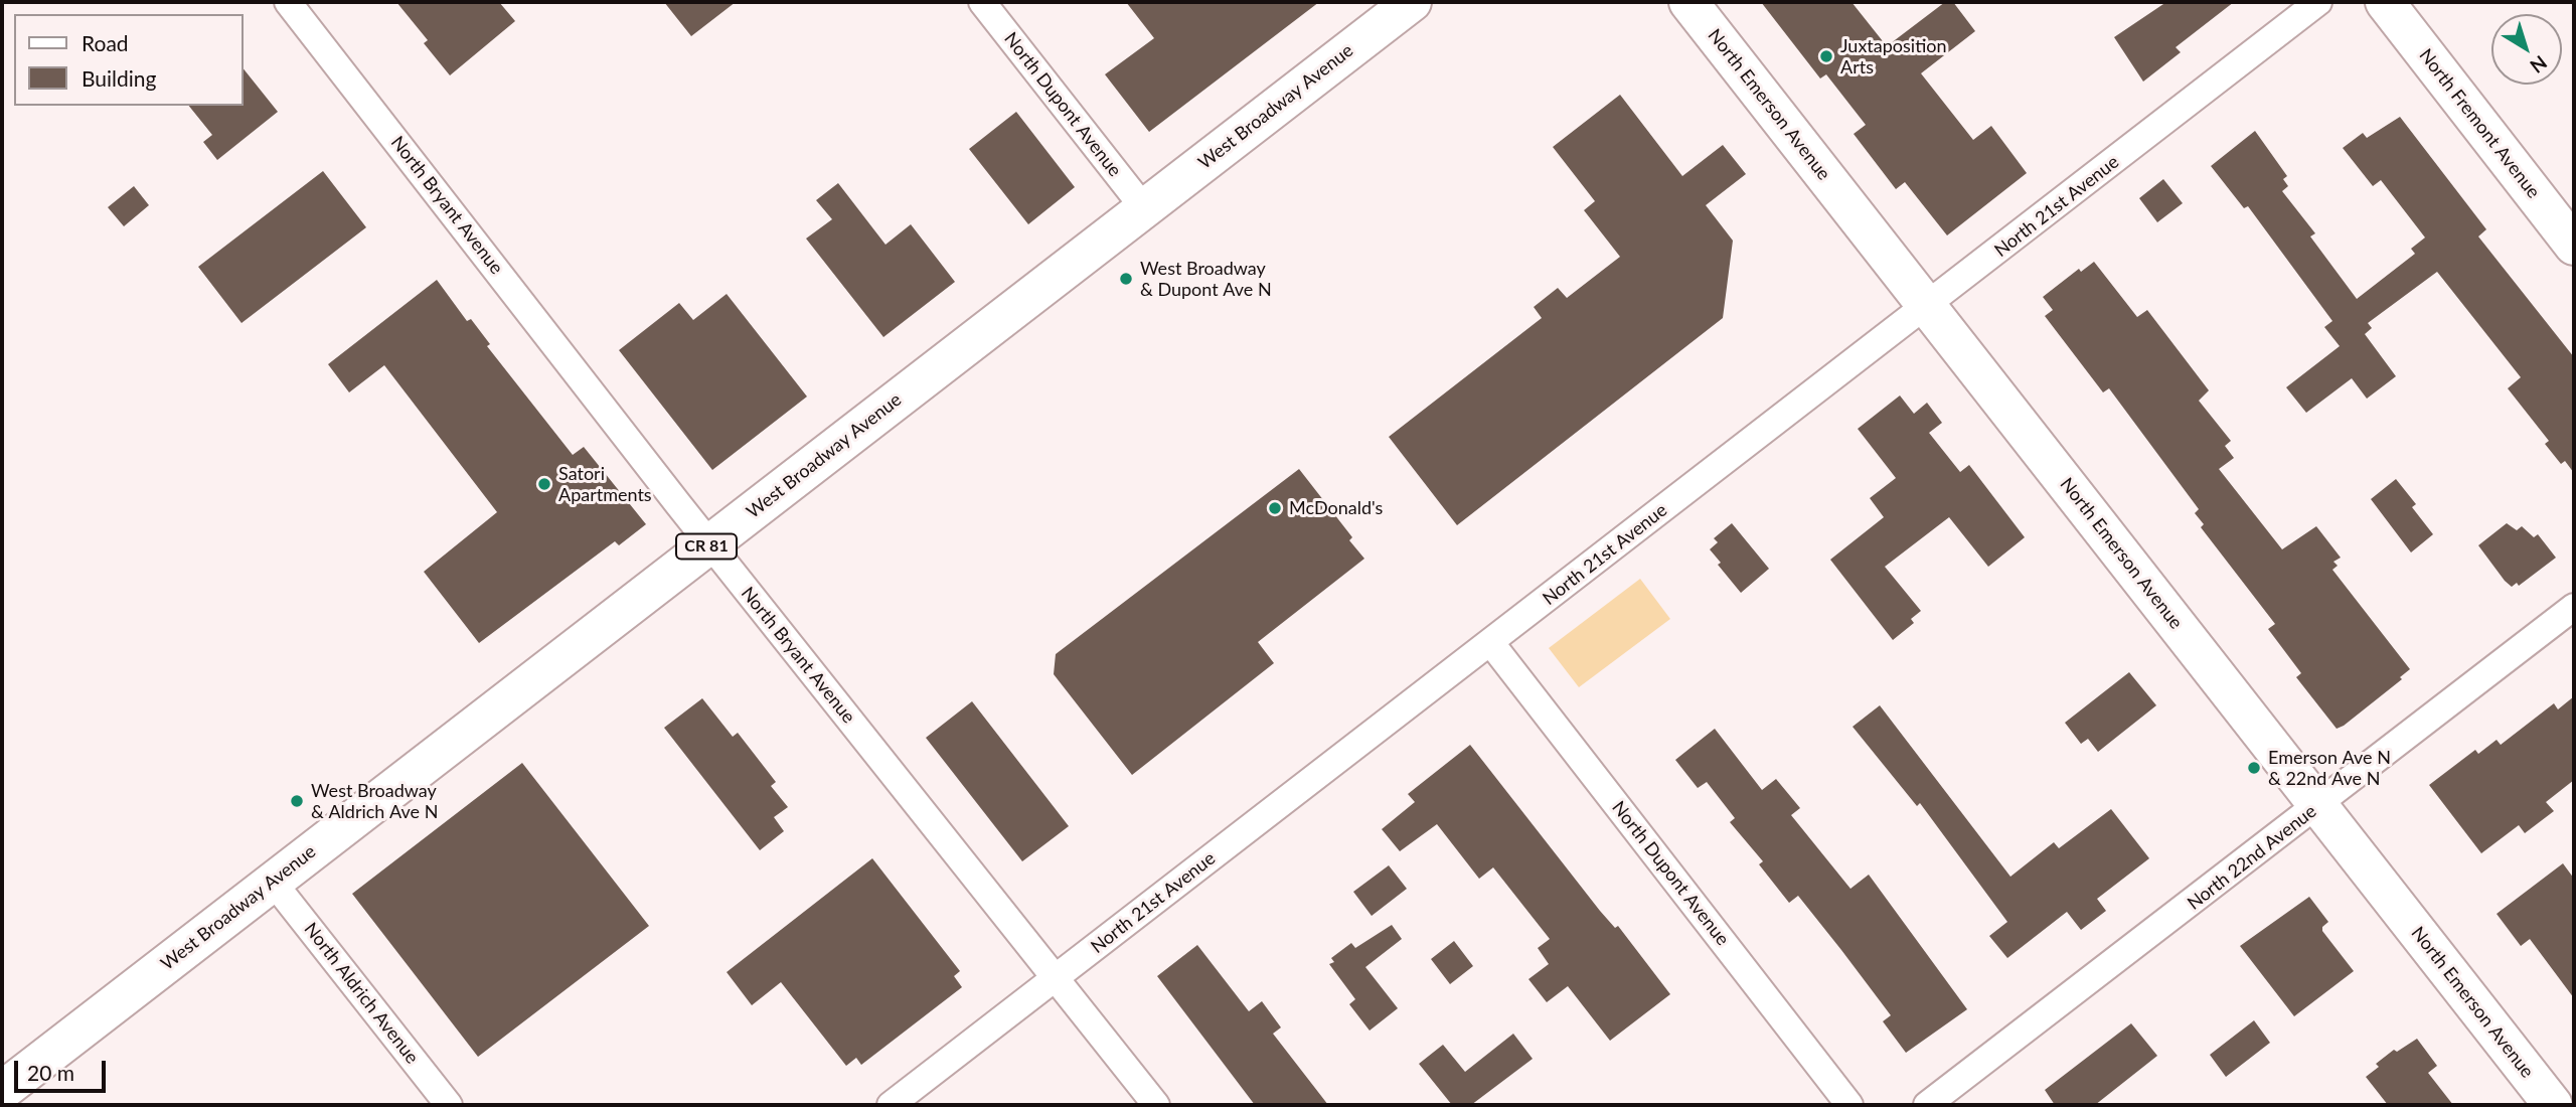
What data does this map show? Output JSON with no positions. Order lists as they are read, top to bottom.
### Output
{
  "streets": {
    "main road": [
      "North Emerson Avenue",
      "West Broadway Avenue",
      "North Fremont Avenue",
      "CR 81"
    ],
    "street": [
      "North Dupont Avenue",
      "North Bryant Avenue",
      "North 21st Avenue",
      "North 22nd Avenue",
      "North Aldrich Avenue"
    ]
  },
  "crossings": [
    ["North Dupont Avenue", "West Broadway Avenue"],
    ["North Dupont Avenue", "North 21st Avenue"],
    ["North Emerson Avenue", "North 21st Avenue"],
    ["North Emerson Avenue", "North 22nd Avenue"],
    ["West Broadway Avenue", "North Bryant Avenue"],
    ["West Broadway Avenue", "North Aldrich Avenue"],
    ["North Bryant Avenue", "North 21st Avenue"]
  ],
  "places": [
    "Juxtaposition Arts",
    "West Broadway & Dupont Ave N",
    "Satori Apartments",
    "McDonald's",
    "Emerson Ave N & 22nd Ave N",
    "West Broadway & Aldrich Ave N"
  ],
  "legend": ["Road", "Building"],
  "scale_bar": "20 m",
  "north": "bottom right"
}
